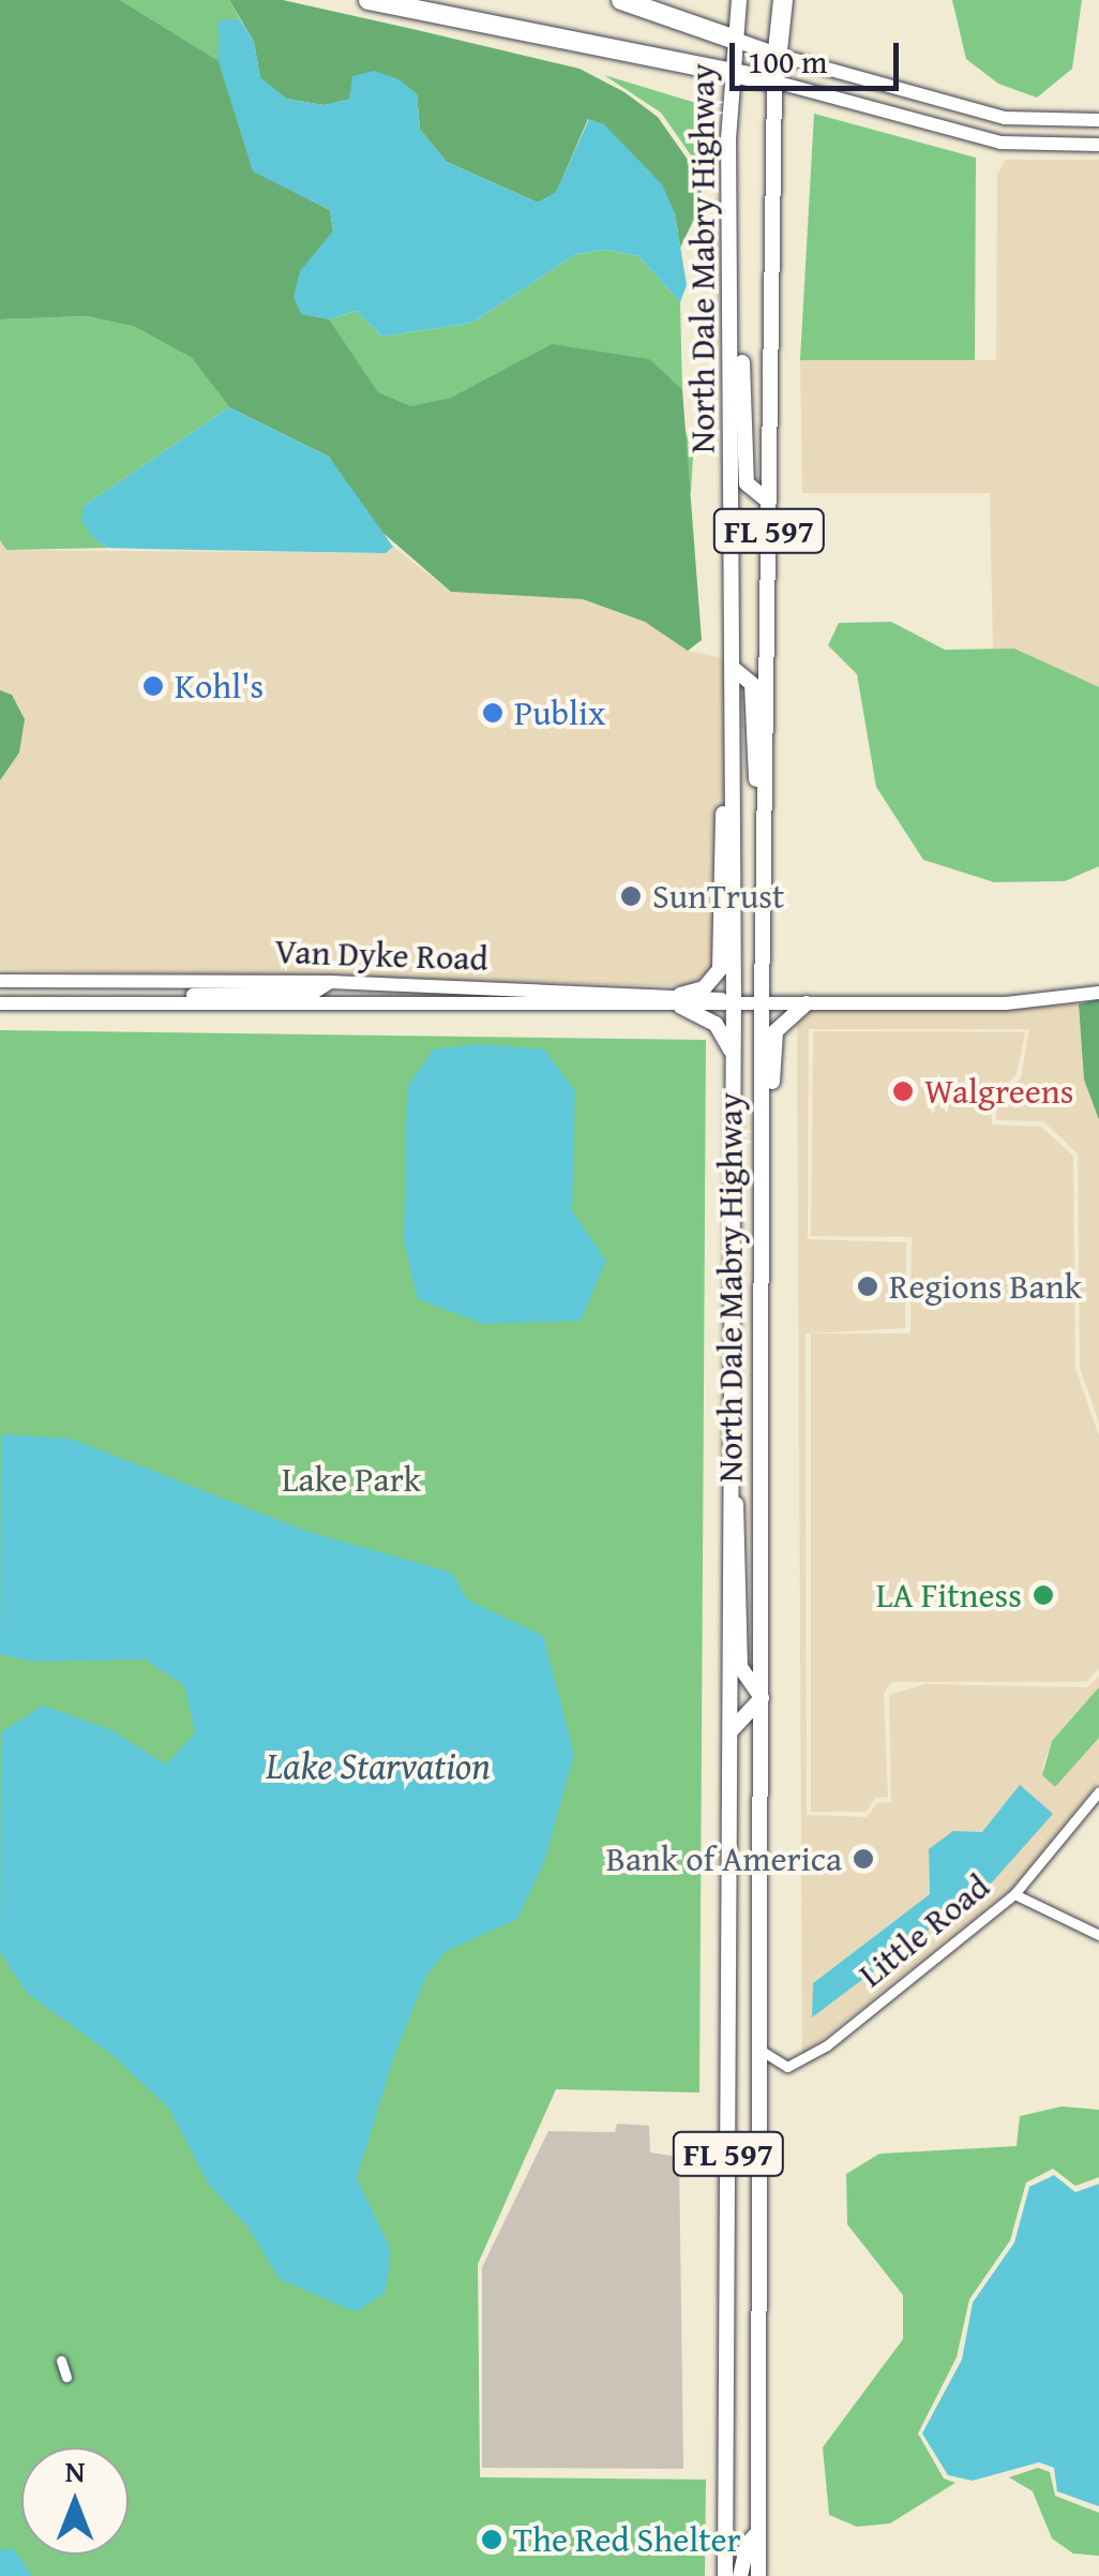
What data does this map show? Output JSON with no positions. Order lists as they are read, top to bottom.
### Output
{
  "streets": {
    "highway": ["North Dale Mabry Highway", "FL 597"],
    "main road": ["Van Dyke Road"],
    "street": ["Little Road"]
  },
  "crossings": [
    ["North Dale Mabry Highway", "Van Dyke Road"],
    ["North Dale Mabry Highway", "Little Road"]
  ],
  "water": ["Lake Starvation"],
  "parks": ["Lake Park"],
  "places": [
    "Kohl's",
    "Publix",
    "SunTrust",
    "Walgreens",
    "Regions Bank",
    "LA Fitness",
    "Bank of America",
    "The Red Shelter"
  ],
  "scale_bar": "100 m",
  "north": "top"
}
